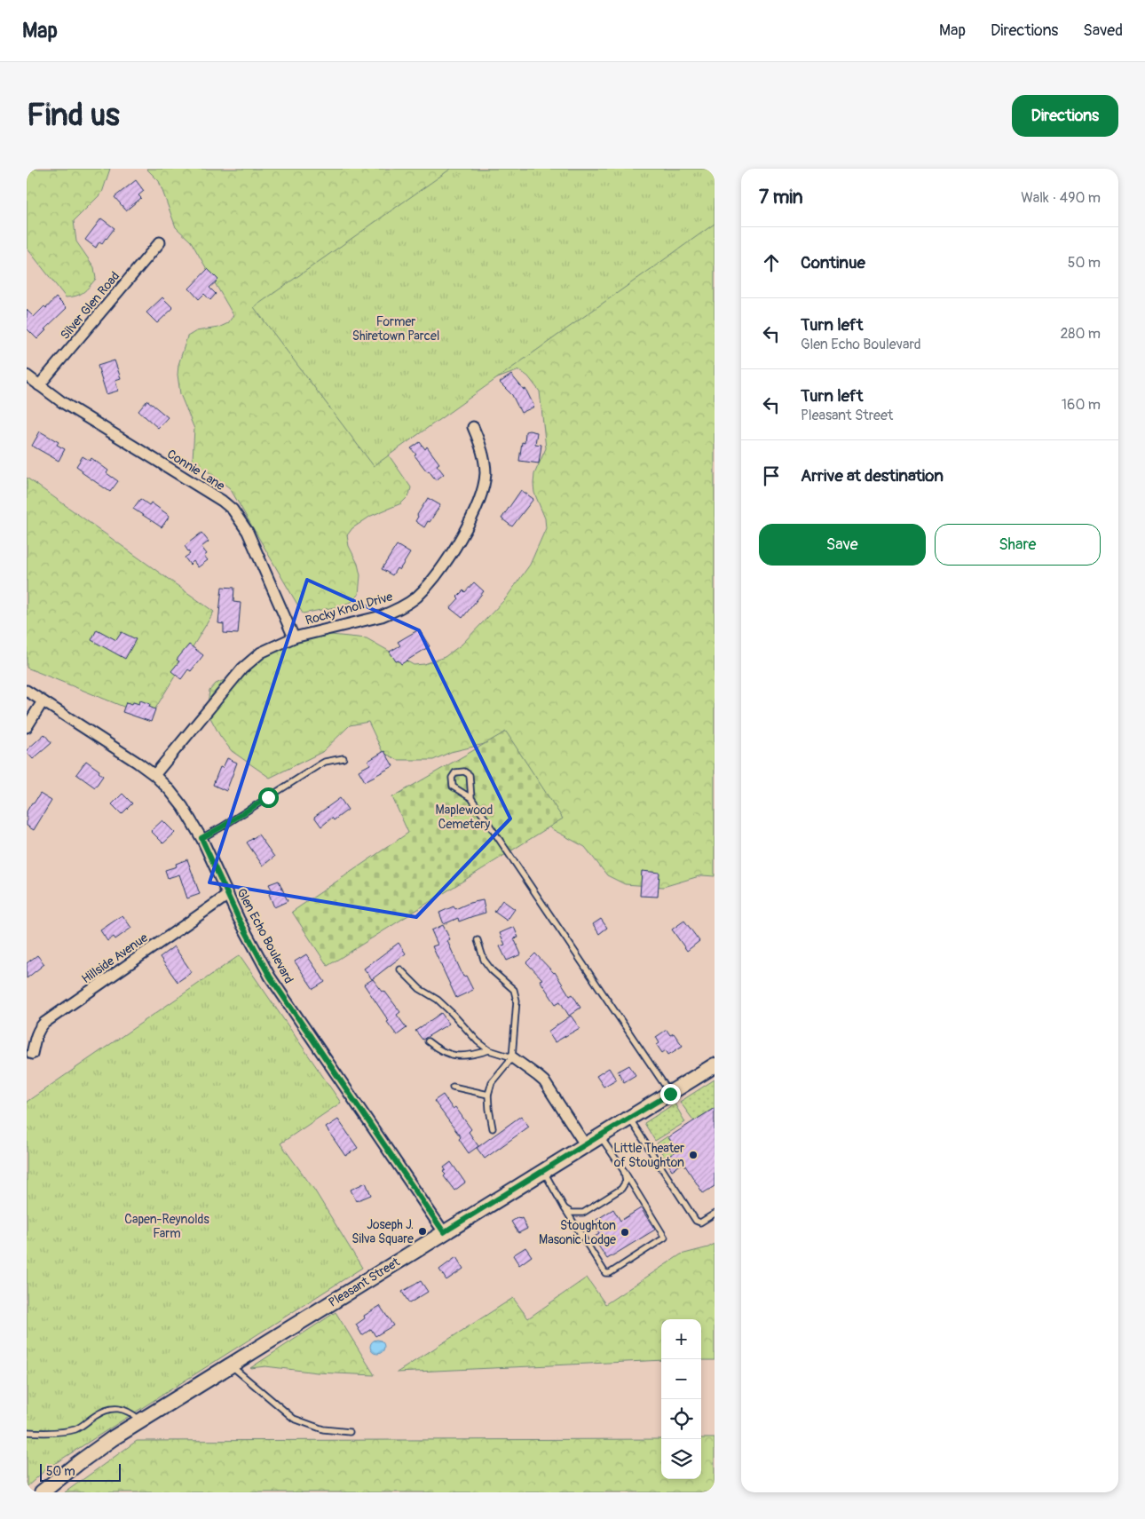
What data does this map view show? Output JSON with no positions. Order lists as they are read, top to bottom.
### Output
{
  "streets": {
    "main road": ["Pleasant Street"],
    "street": [
      "Silver Glen Road",
      "Connie Lane",
      "Rocky Knoll Drive",
      "Glen Echo Boulevard",
      "Hillside Avenue"
    ]
  },
  "crossings": [
    ["Silver Glen Road", "Connie Lane"],
    ["Connie Lane", "Rocky Knoll Drive"],
    ["Rocky Knoll Drive", "Glen Echo Boulevard"],
    ["Glen Echo Boulevard", "Hillside Avenue"],
    ["Glen Echo Boulevard", "Pleasant Street"]
  ],
  "parks": ["Former Shiretown Parcel", "Maplewood Cemetery", "Capen-Reynolds Farm"],
  "places": ["Little Theater of Stoughton", "Joseph J. Silva Square", "Stoughton Masonic Lodge"],
  "scale_bar": "50 m",
  "page": {
    "header": "Map",
    "nav": ["Map", "Directions", "Saved"],
    "buttons": [
      "Directions",
      ["Save", "Share"]
    ],
    "title": "Find us",
    "heading": ["7 min", "Walk · 490 m"],
    "list": [
      ["Continue", "50 m"],
      ["Turn left", "Glen Echo Boulevard", "280 m"],
      ["Turn left", "Pleasant Street", "160 m"],
      "Arrive at destination"
    ],
    "map_buttons": ["+", "−"],
    "scale": "50 m"
  }
}
